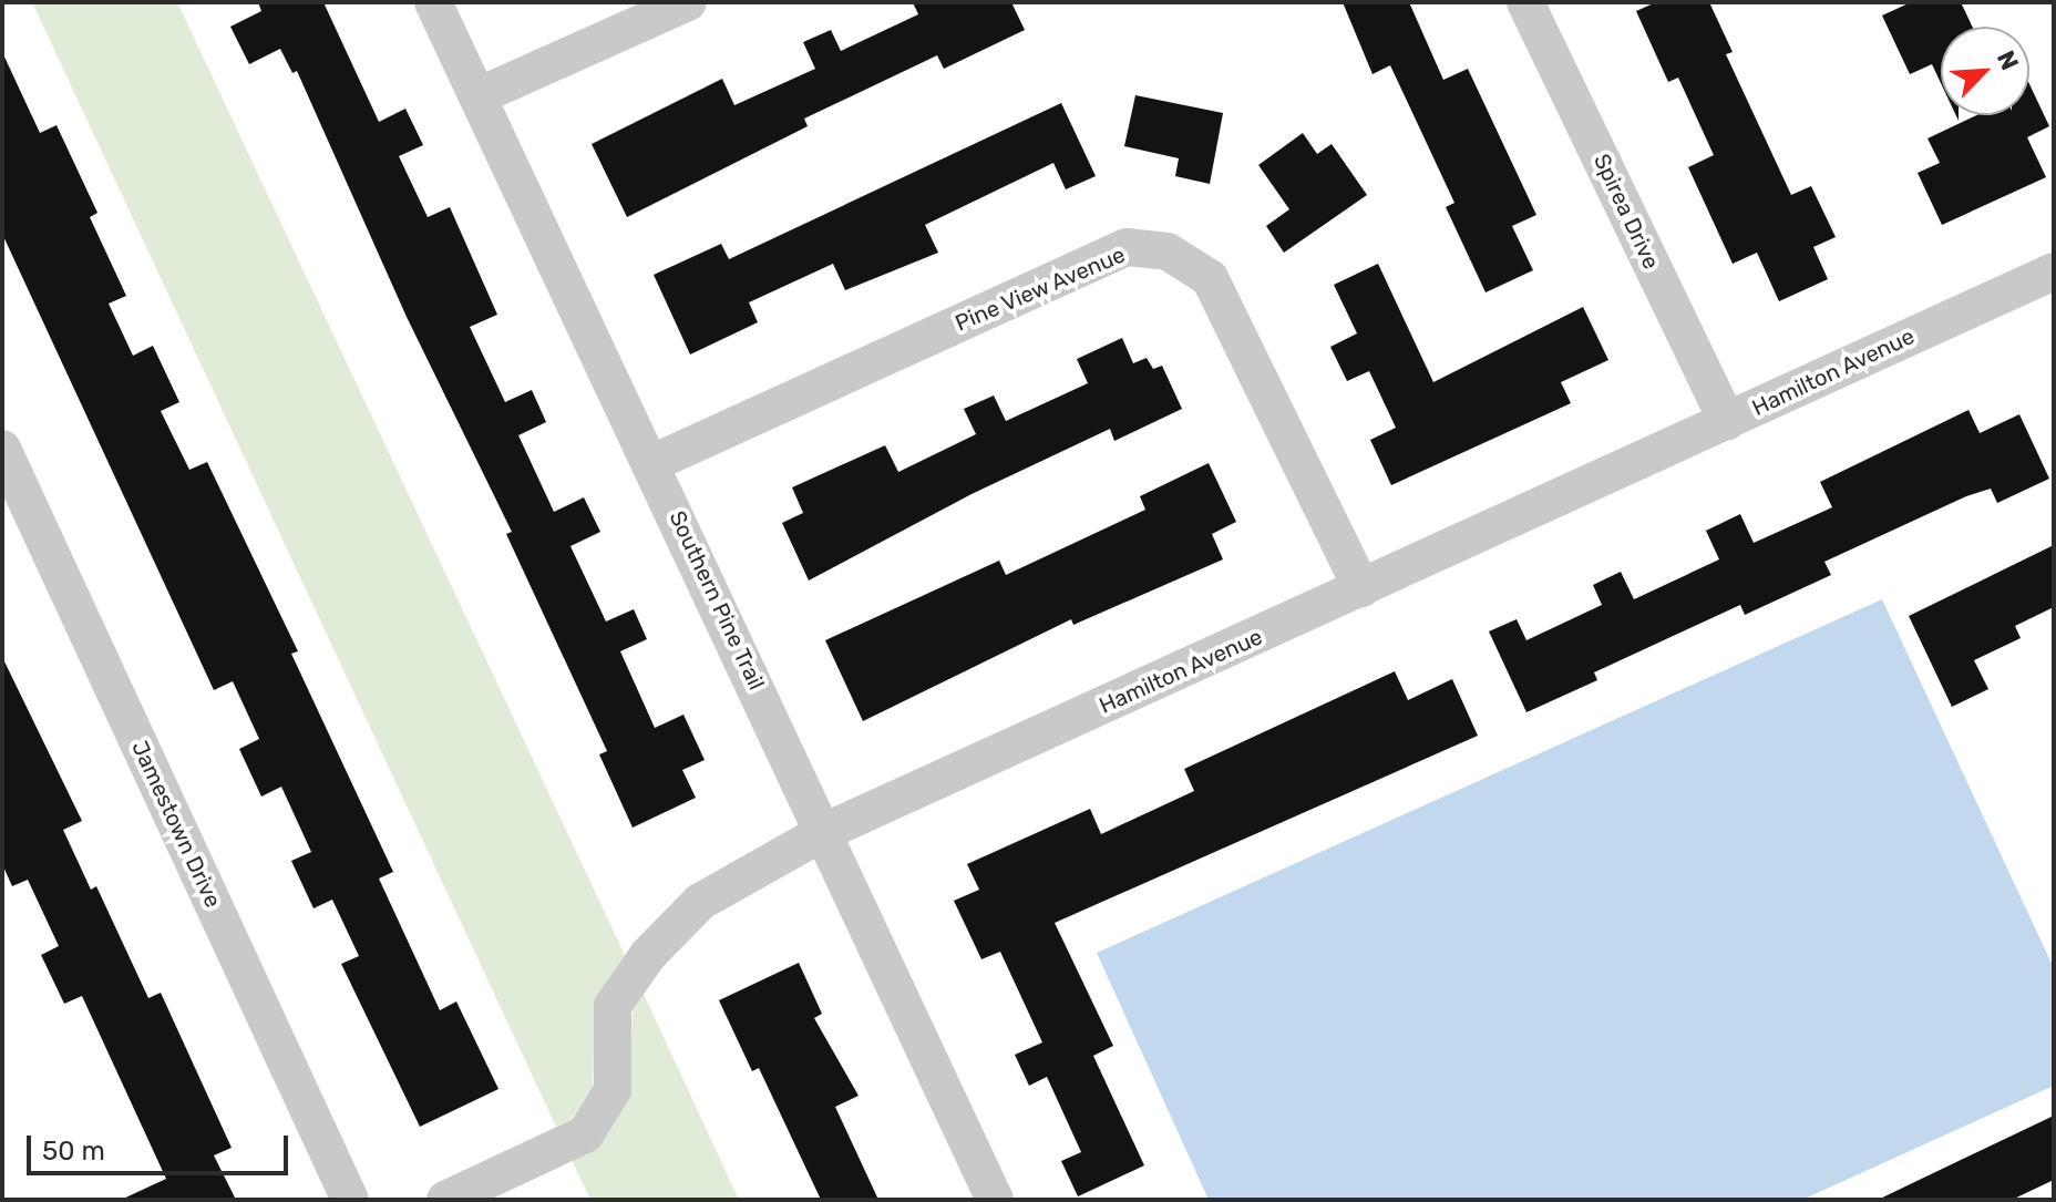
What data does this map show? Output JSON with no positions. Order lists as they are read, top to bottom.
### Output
{
  "streets": {
    "street": [
      "Spirea Drive",
      "Pine View Avenue",
      "Hamilton Avenue",
      "Southern Pine Trail",
      "Jamestown Drive"
    ]
  },
  "crossings": [
    ["Spirea Drive", "Hamilton Avenue"],
    ["Pine View Avenue", "Hamilton Avenue"],
    ["Pine View Avenue", "Southern Pine Trail"],
    ["Hamilton Avenue", "Southern Pine Trail"]
  ],
  "scale_bar": "50 m",
  "north": "top right"
}
